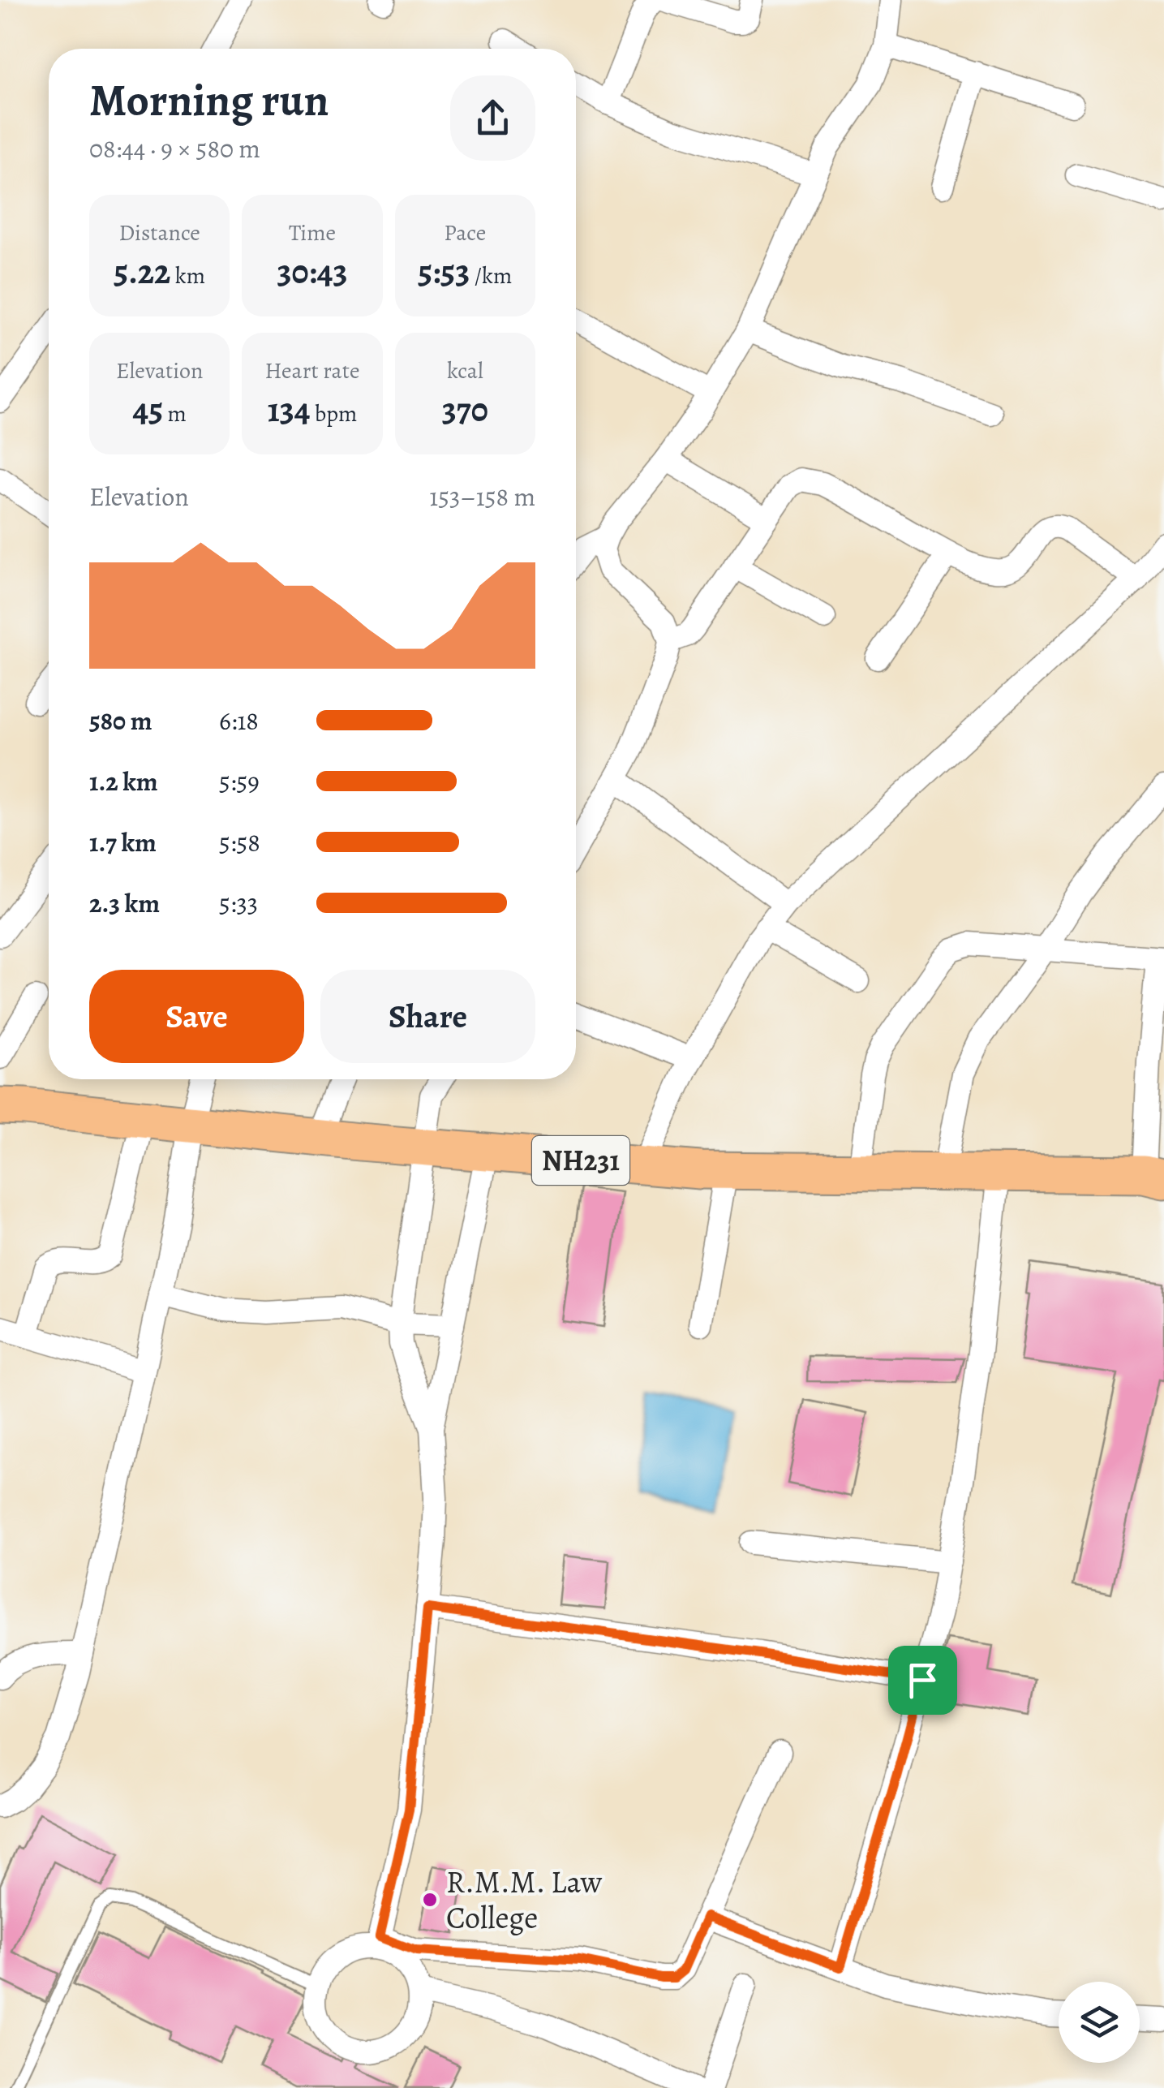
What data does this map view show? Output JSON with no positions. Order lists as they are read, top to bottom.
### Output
{
  "streets": {
    "highway": ["NH231"]
  },
  "places": ["R.M.M. Law College"],
  "page": {
    "heading": ["Morning run", "08:44 · 9 × 580 m"],
    "stats": [
      ["Distance", "5.22 km"],
      ["Time", "30:43"],
      ["Pace", "5:53 /km"],
      ["Elevation", "45 m"],
      ["Heart rate", "134 bpm"],
      ["kcal", "370"]
    ],
    "chart": ["Elevation", "153–158 m"],
    "list": [
      {
        "name": "580 m",
        "note": "6:18"
      },
      {
        "name": "1.2 km",
        "note": "5:59"
      },
      {
        "name": "1.7 km",
        "note": "5:58"
      },
      {
        "name": "2.3 km",
        "note": "5:33"
      }
    ],
    "buttons": ["Save", "Share"]
  }
}
